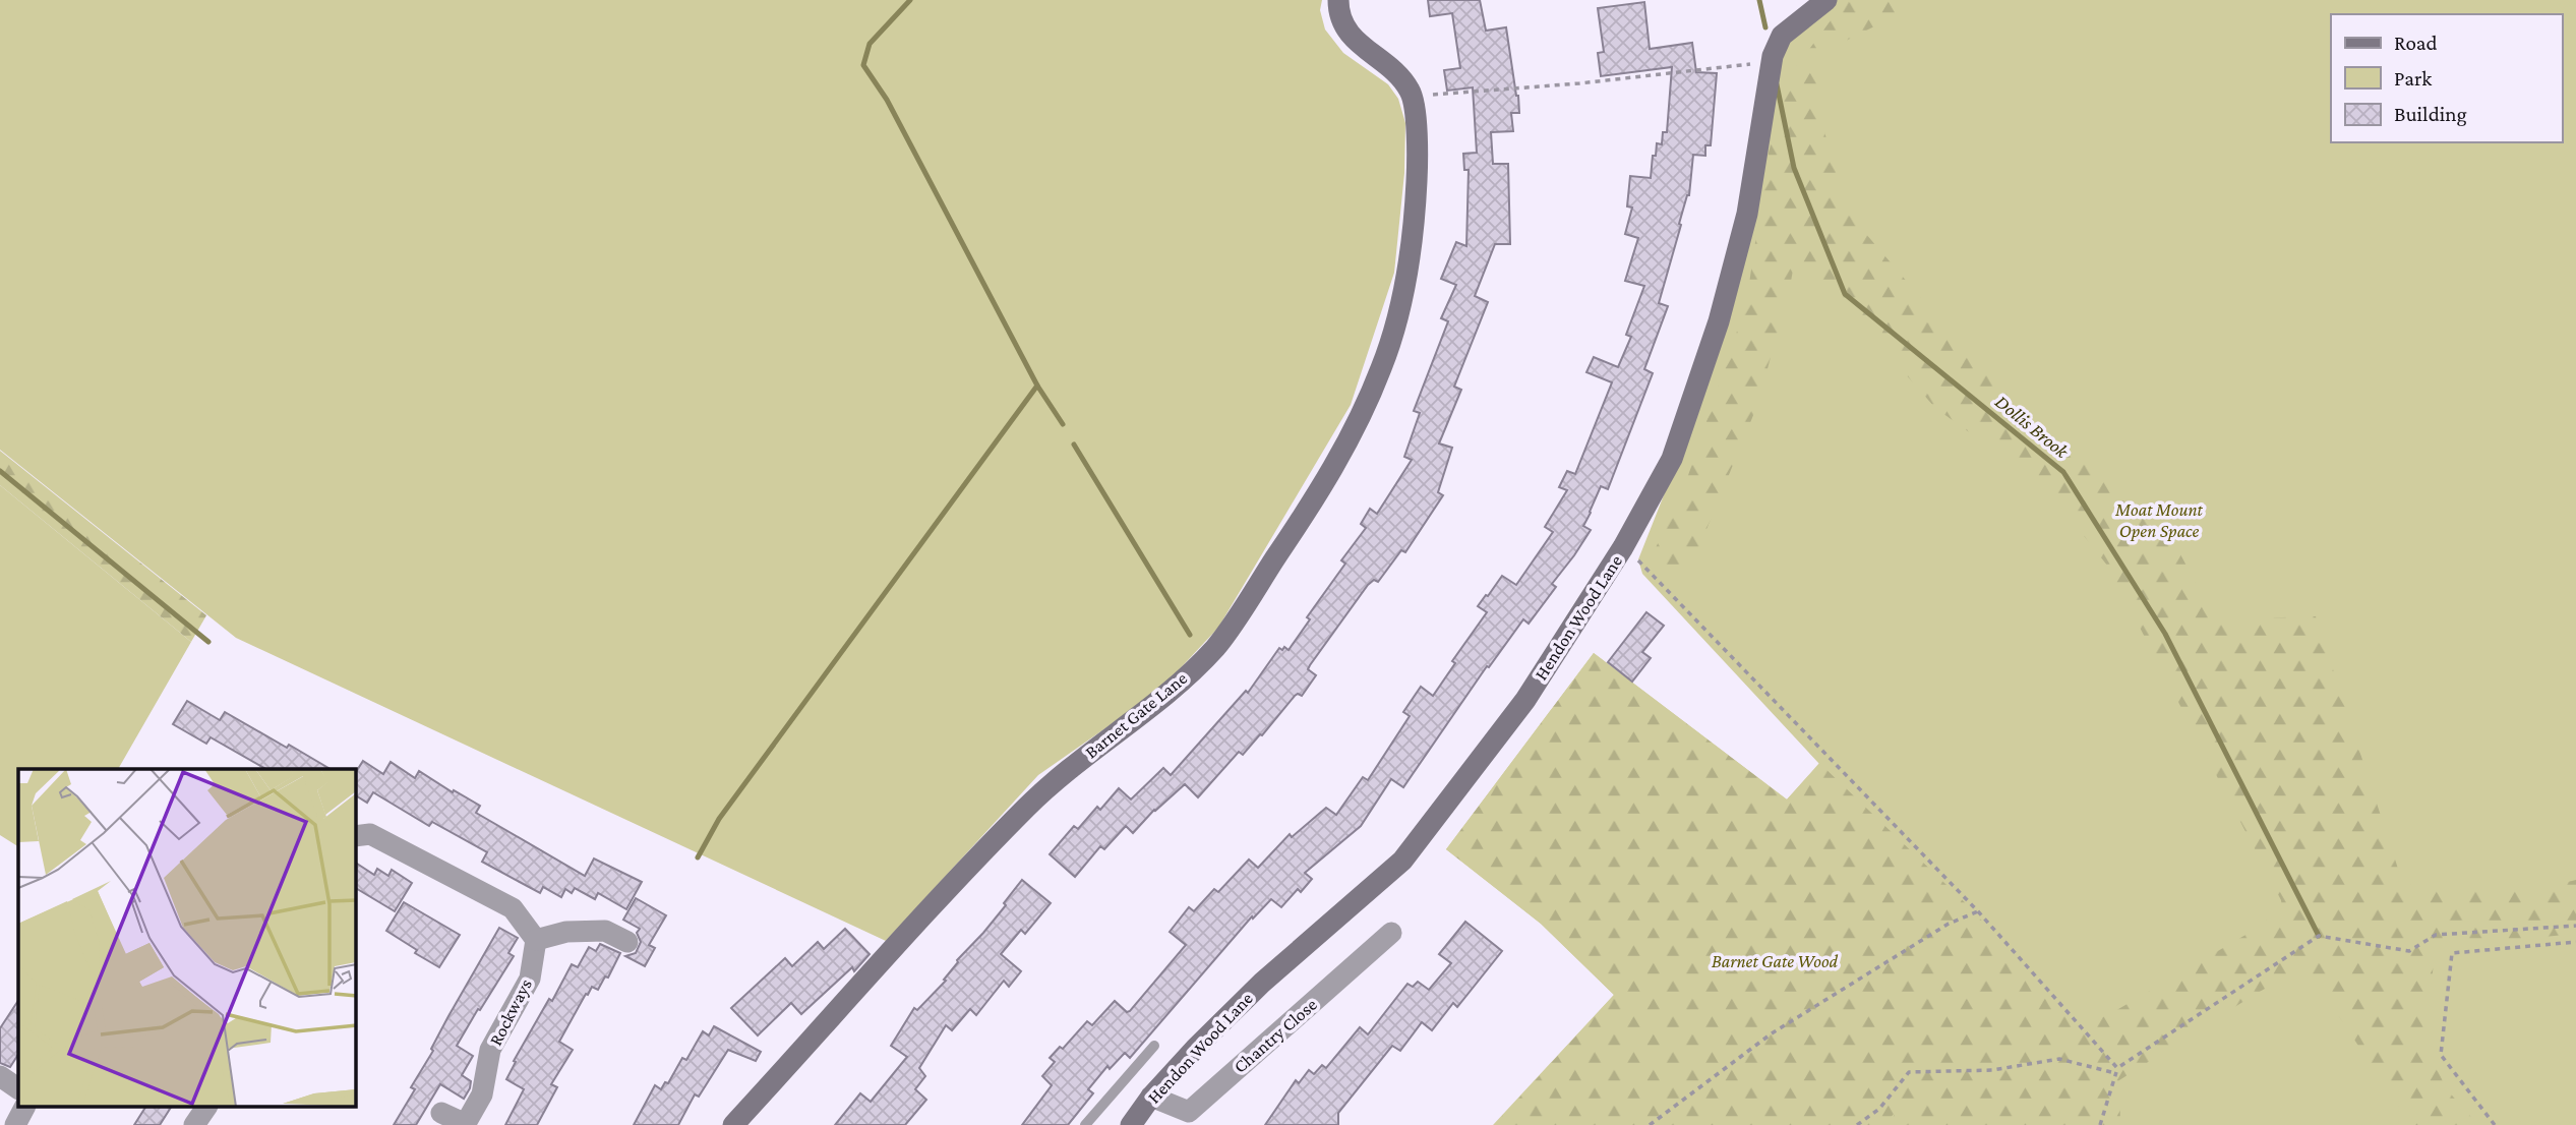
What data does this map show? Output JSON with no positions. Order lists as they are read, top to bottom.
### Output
{
  "streets": {
    "street": [
      "Hendon Wood Lane",
      "Barnet Gate Lane",
      "Rockways",
      "Chantry Close"
    ]
  },
  "crossings": [
    ["Hendon Wood Lane", "Chantry Close"]
  ],
  "water": ["Dollis Brook"],
  "parks": ["Moat Mount Open Space", "Barnet Gate Wood"],
  "legend": ["Road", "Park", "Building"]
}
